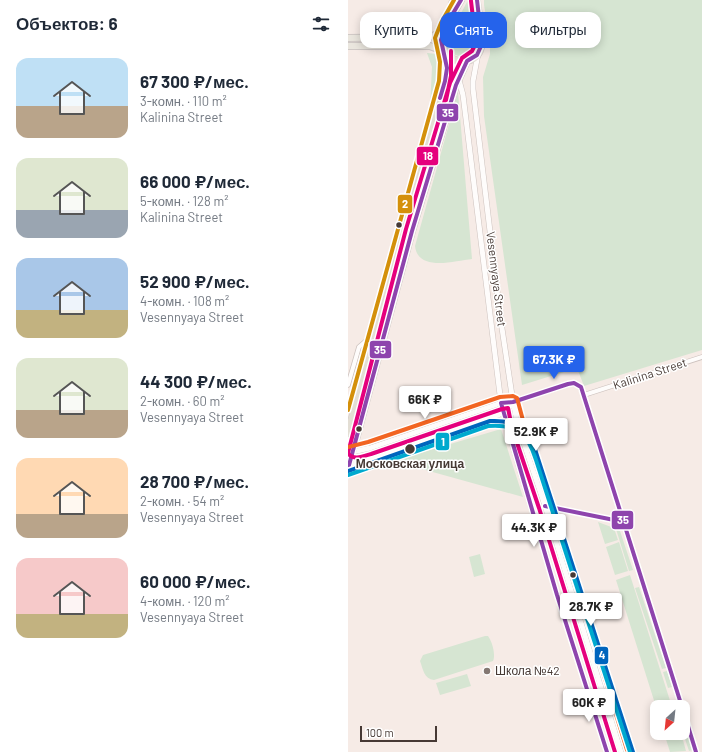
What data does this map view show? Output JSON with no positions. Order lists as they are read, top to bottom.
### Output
{
  "streets": {
    "street": ["Vesennyaya Street", "Kalinina Street"]
  },
  "crossings": [
    ["Vesennyaya Street", "Kalinina Street"]
  ],
  "places": ["Московская улица", "Школа №42"],
  "lines": [
    "transit line 35",
    "transit line 2",
    "transit line 18",
    "transit line 52",
    "transit line 4",
    "transit line 1"
  ],
  "scale_bar": "100 m",
  "north": "bottom left",
  "page": {
    "heading": "Объектов: 6",
    "chip": ["Купить", "Снять", "Фильтры"],
    "list": [
      {
        "name": "67 300 ₽/мес.",
        "note": "3-комн. · 110 m² · Kalinina Street"
      },
      {
        "name": "66 000 ₽/мес.",
        "note": "5-комн. · 128 m² · Kalinina Street"
      },
      {
        "name": "52 900 ₽/мес.",
        "note": "4-комн. · 108 m² · Vesennyaya Street"
      },
      {
        "name": "44 300 ₽/мес.",
        "note": "2-комн. · 60 m² · Vesennyaya Street"
      },
      {
        "name": "28 700 ₽/мес.",
        "note": "2-комн. · 54 m² · Vesennyaya Street"
      },
      {
        "name": "60 000 ₽/мес.",
        "note": "4-комн. · 120 m² · Vesennyaya Street"
      }
    ],
    "price": [
      "67.3K ₽",
      "66K ₽",
      "52.9K ₽",
      "44.3K ₽",
      "28.7K ₽",
      "60K ₽"
    ],
    "scale": "100 m"
  }
}
